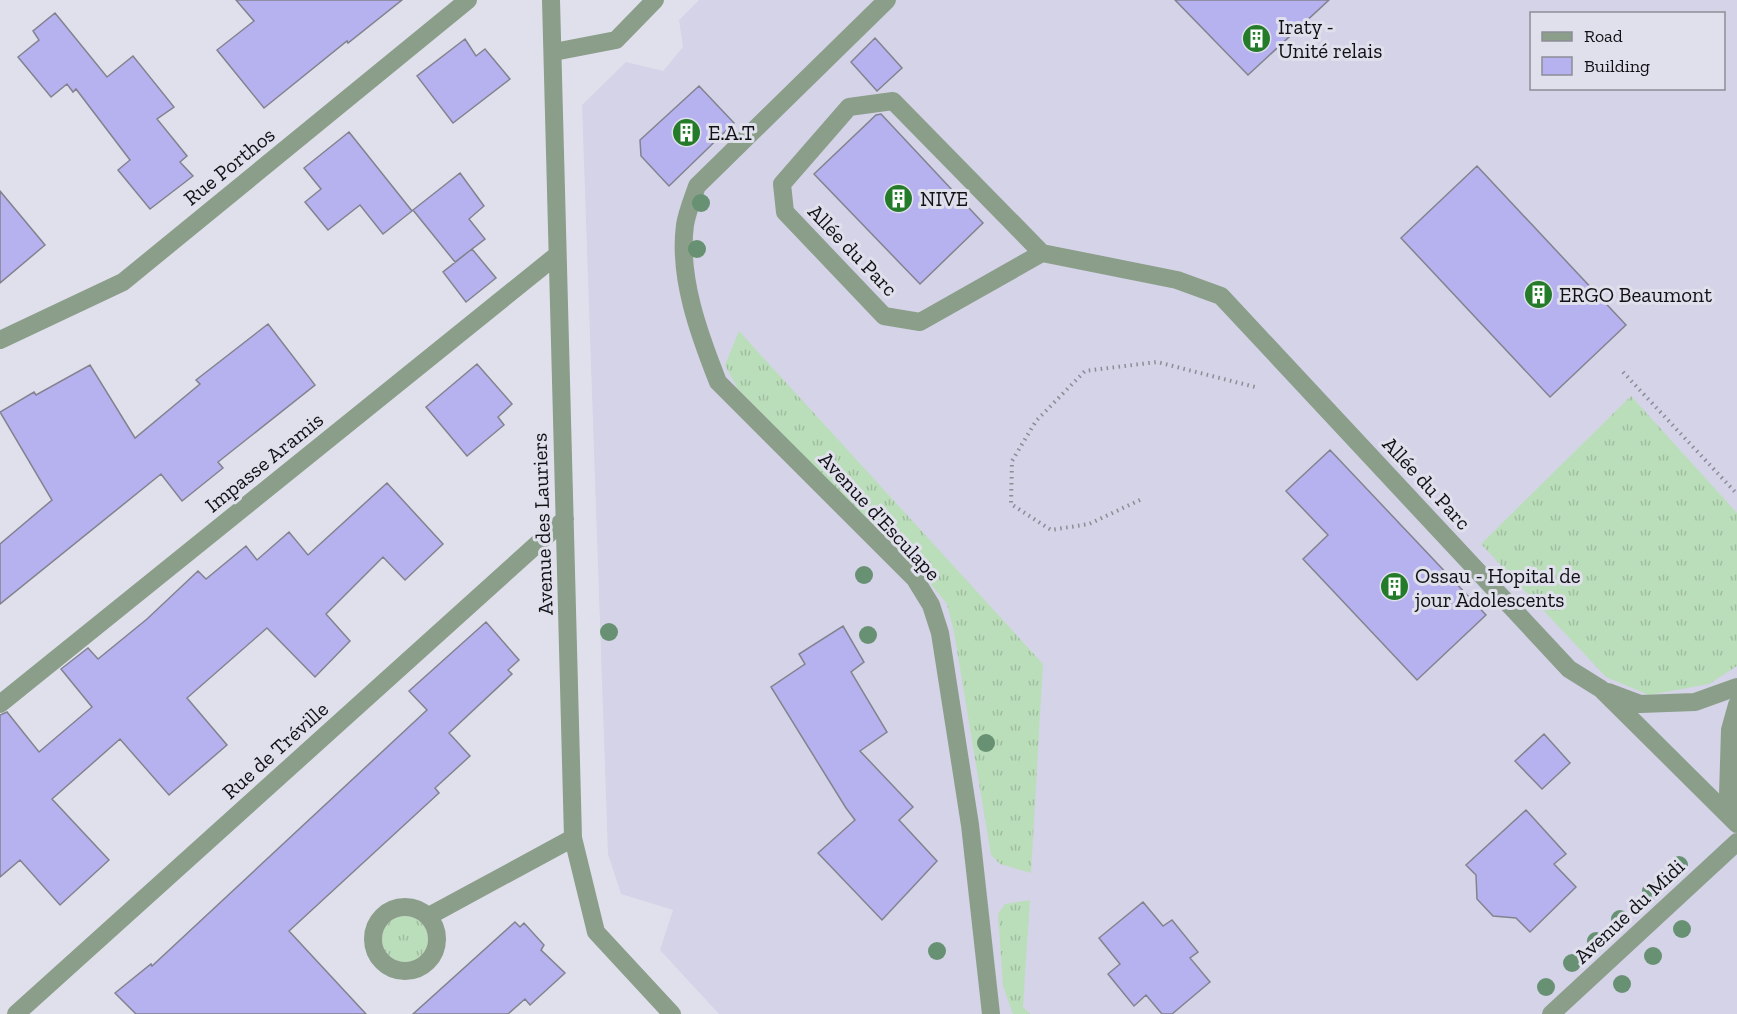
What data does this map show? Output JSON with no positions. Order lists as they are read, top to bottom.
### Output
{
  "streets": {
    "street": [
      "Rue Porthos",
      "Allée du Parc",
      "Impasse Aramis",
      "Avenue d'Esculape",
      "Avenue des Lauriers",
      "Rue de Tréville",
      "Avenue du Midi"
    ]
  },
  "crossings": [
    ["Impasse Aramis", "Avenue des Lauriers"],
    ["Avenue des Lauriers", "Rue de Tréville"]
  ],
  "places": {
    "building": [
      "Iraty - Unité relais",
      "E.A.T",
      "NIVE",
      "ERGO Beaumont",
      "Ossau - Hopital de jour Adolescents"
    ]
  },
  "legend": ["Road", "Building"]
}
